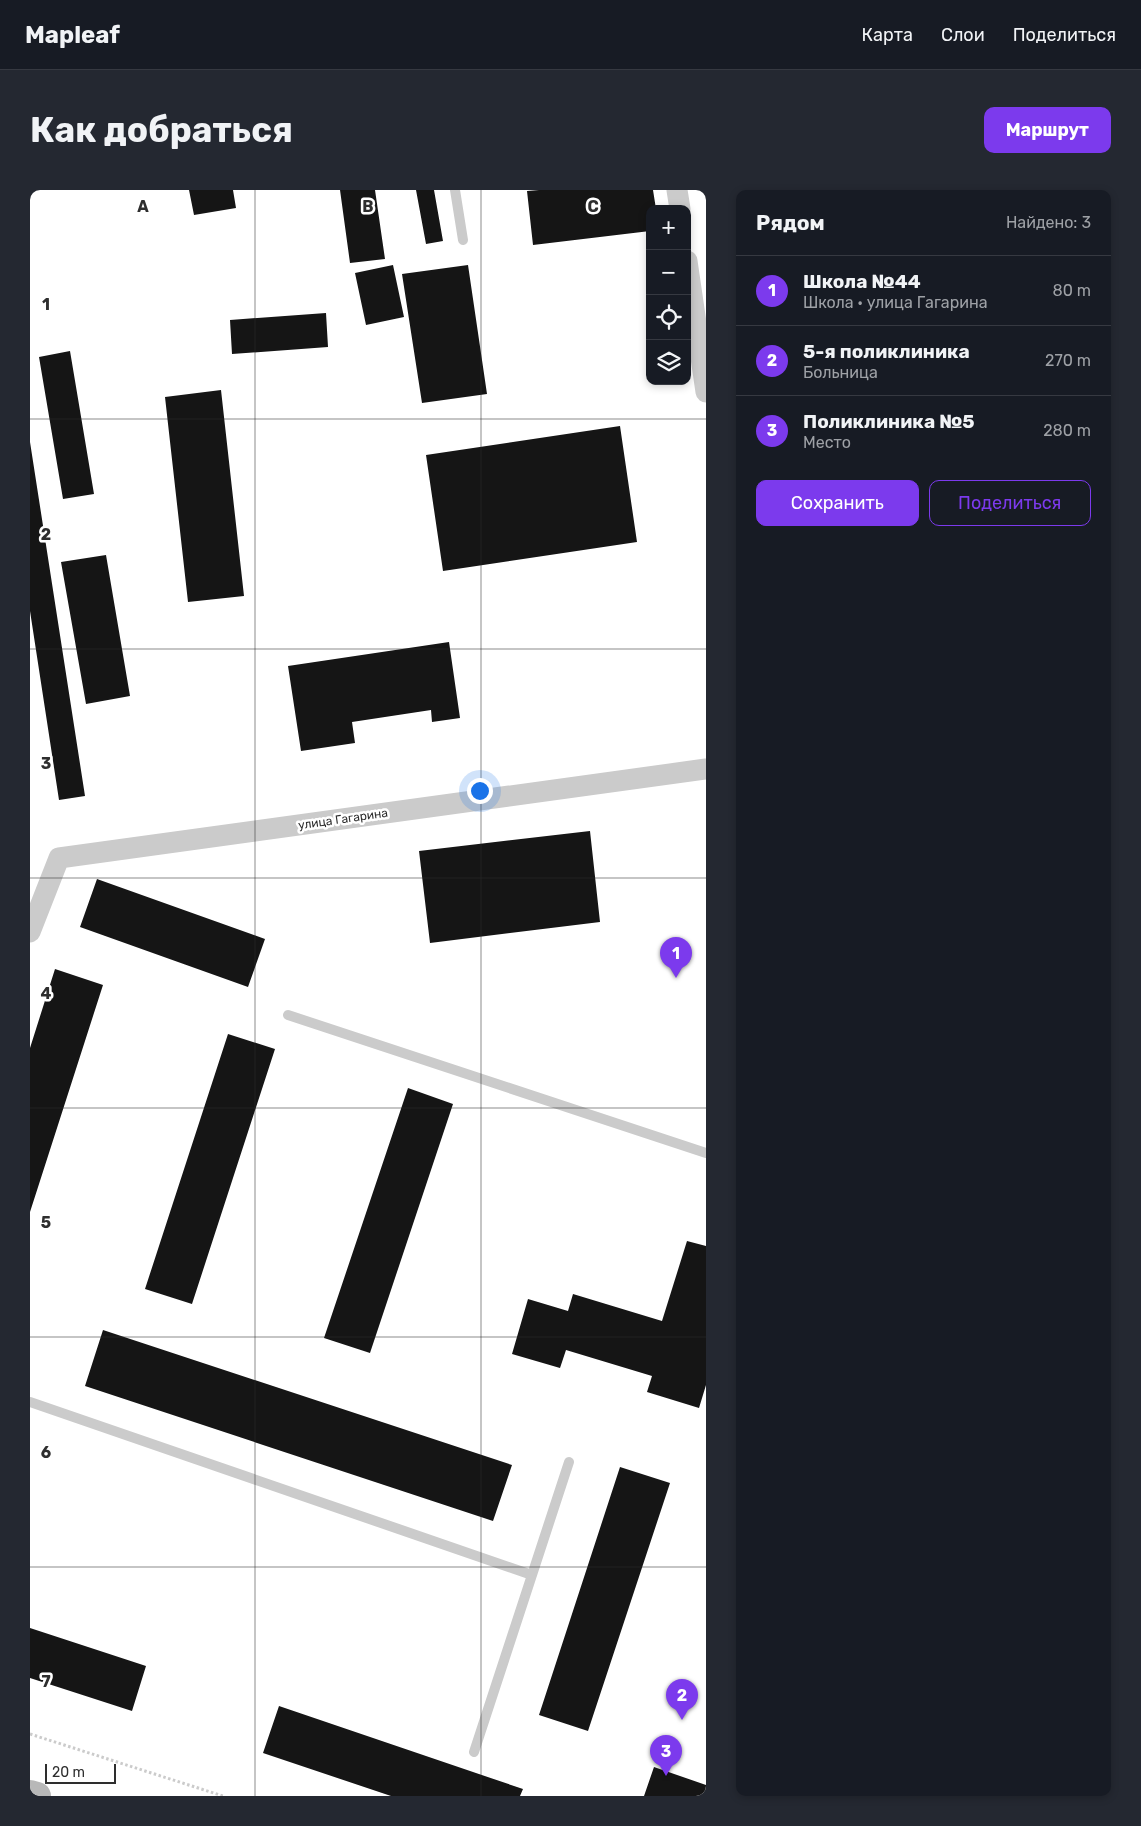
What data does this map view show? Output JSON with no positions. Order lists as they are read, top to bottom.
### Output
{
  "streets": {
    "street": ["улица Гагарина"]
  },
  "scale_bar": "20 m",
  "page": {
    "header": "Mapleaf",
    "nav": ["Карта", "Слои", "Поделиться"],
    "buttons": [
      "Маршрут",
      ["Сохранить", "Поделиться"]
    ],
    "title": "Как добраться",
    "heading": ["Рядом", "Найдено: 3"],
    "map_buttons": ["+", "−"],
    "list": [
      {
        "mark": "1",
        "name": "Школа №44",
        "note": "Школа · улица Гагарина",
        "value": "80 m"
      },
      {
        "mark": "2",
        "name": "5-я поликлиника",
        "note": "Больница",
        "value": "270 m"
      },
      {
        "mark": "3",
        "name": "Поликлиника №5",
        "note": "Место",
        "value": "280 m"
      }
    ],
    "pins": ["1", "2", "3"],
    "scale": "20 m"
  },
  "grid": {
    "columns": ["A", "B", "C"],
    "rows": [
      "1",
      "2",
      "3",
      "4",
      "5",
      "6",
      "7"
    ]
  }
}
